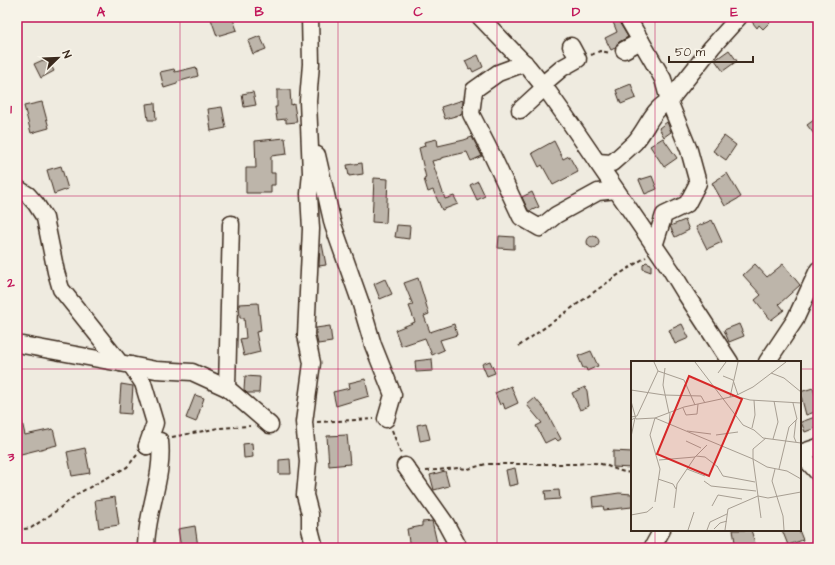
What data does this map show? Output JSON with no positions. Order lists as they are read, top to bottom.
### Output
{
  "scale_bar": "50 m",
  "north": "top right",
  "grid": {
    "columns": [
      "A",
      "B",
      "C",
      "D",
      "E"
    ],
    "rows": ["1", "2", "3"]
  }
}
